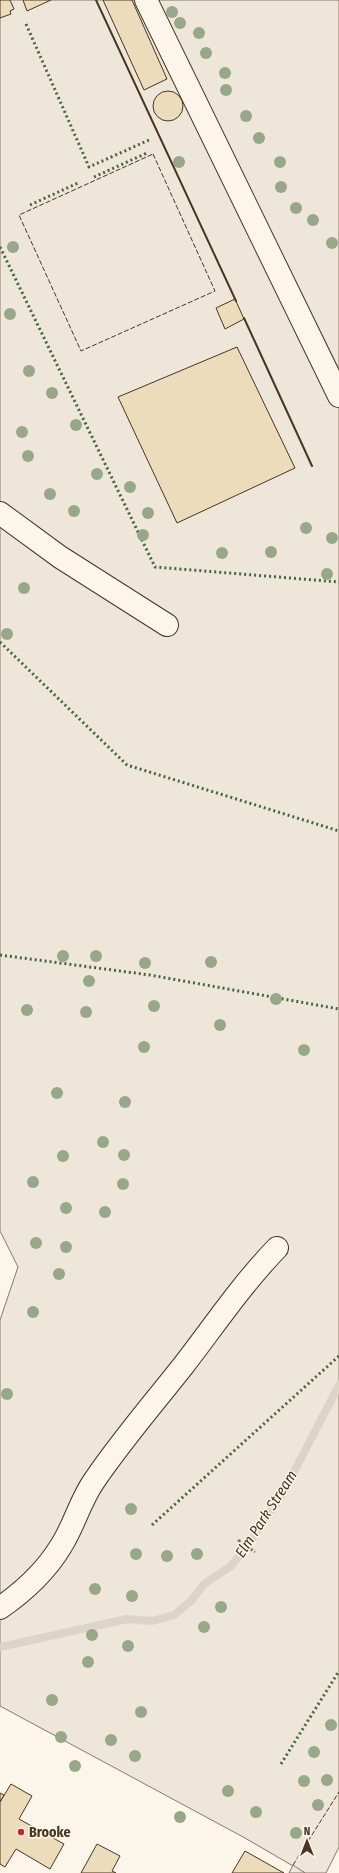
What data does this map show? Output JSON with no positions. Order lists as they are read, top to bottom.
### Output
{
  "water": ["Elm Park Stream"],
  "places": ["Brooke"],
  "north": "top"
}
